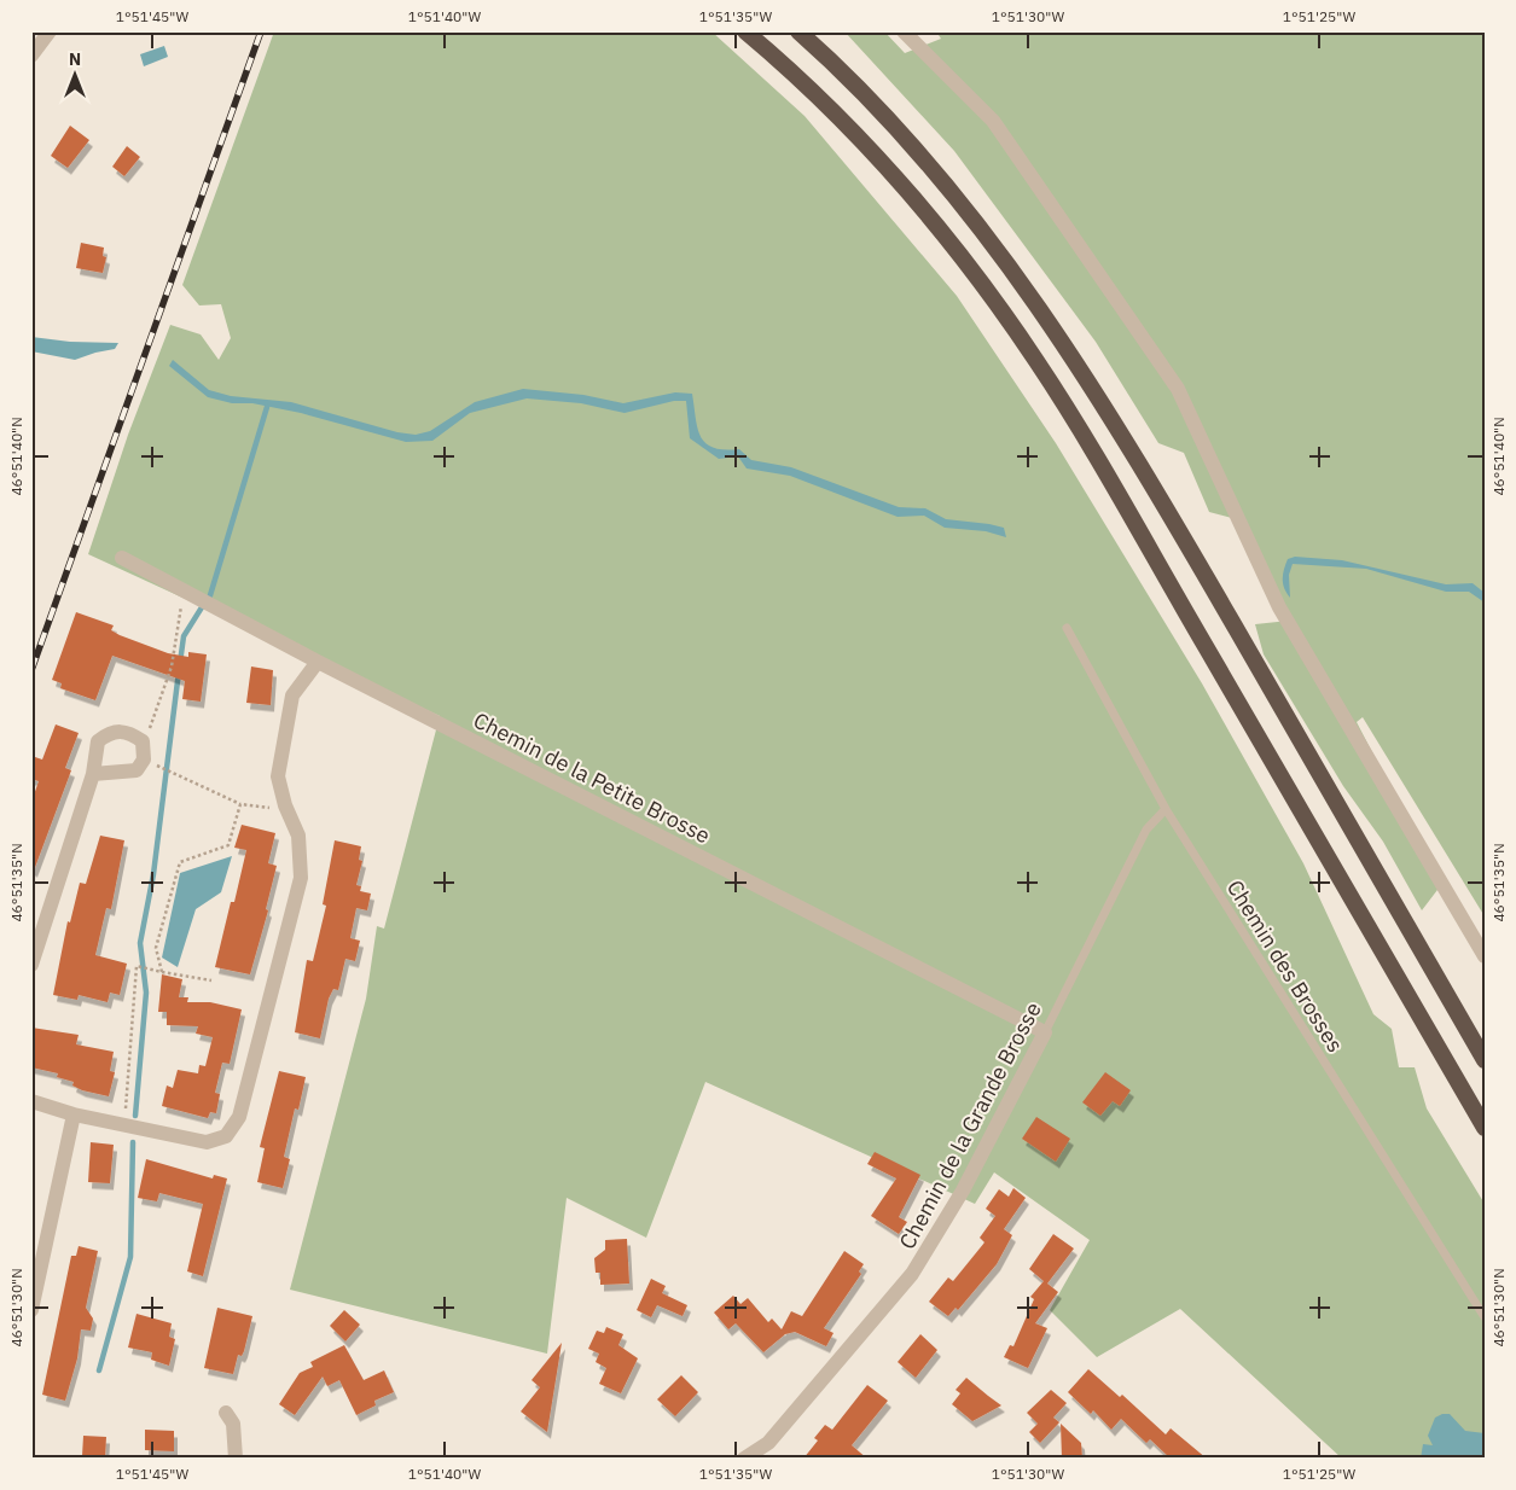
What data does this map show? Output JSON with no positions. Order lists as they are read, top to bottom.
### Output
{
  "streets": {
    "street": ["Chemin de la Petite Brosse", "Chemin de la Grande Brosse"],
    "lane": ["Chemin des Brosses"]
  },
  "crossings": [
    ["Chemin de la Petite Brosse", "Chemin de la Grande Brosse"],
    ["Chemin des Brosses", "Chemin de la Grande Brosse"]
  ],
  "north": "top",
  "coordinates": [
    "1°51'45\"W",
    "1°51'40\"W",
    "1°51'35\"W",
    "1°51'30\"W",
    "1°51'25\"W",
    "46°51'40\"N",
    "46°51'35\"N",
    "46°51'30\"N"
  ]
}
